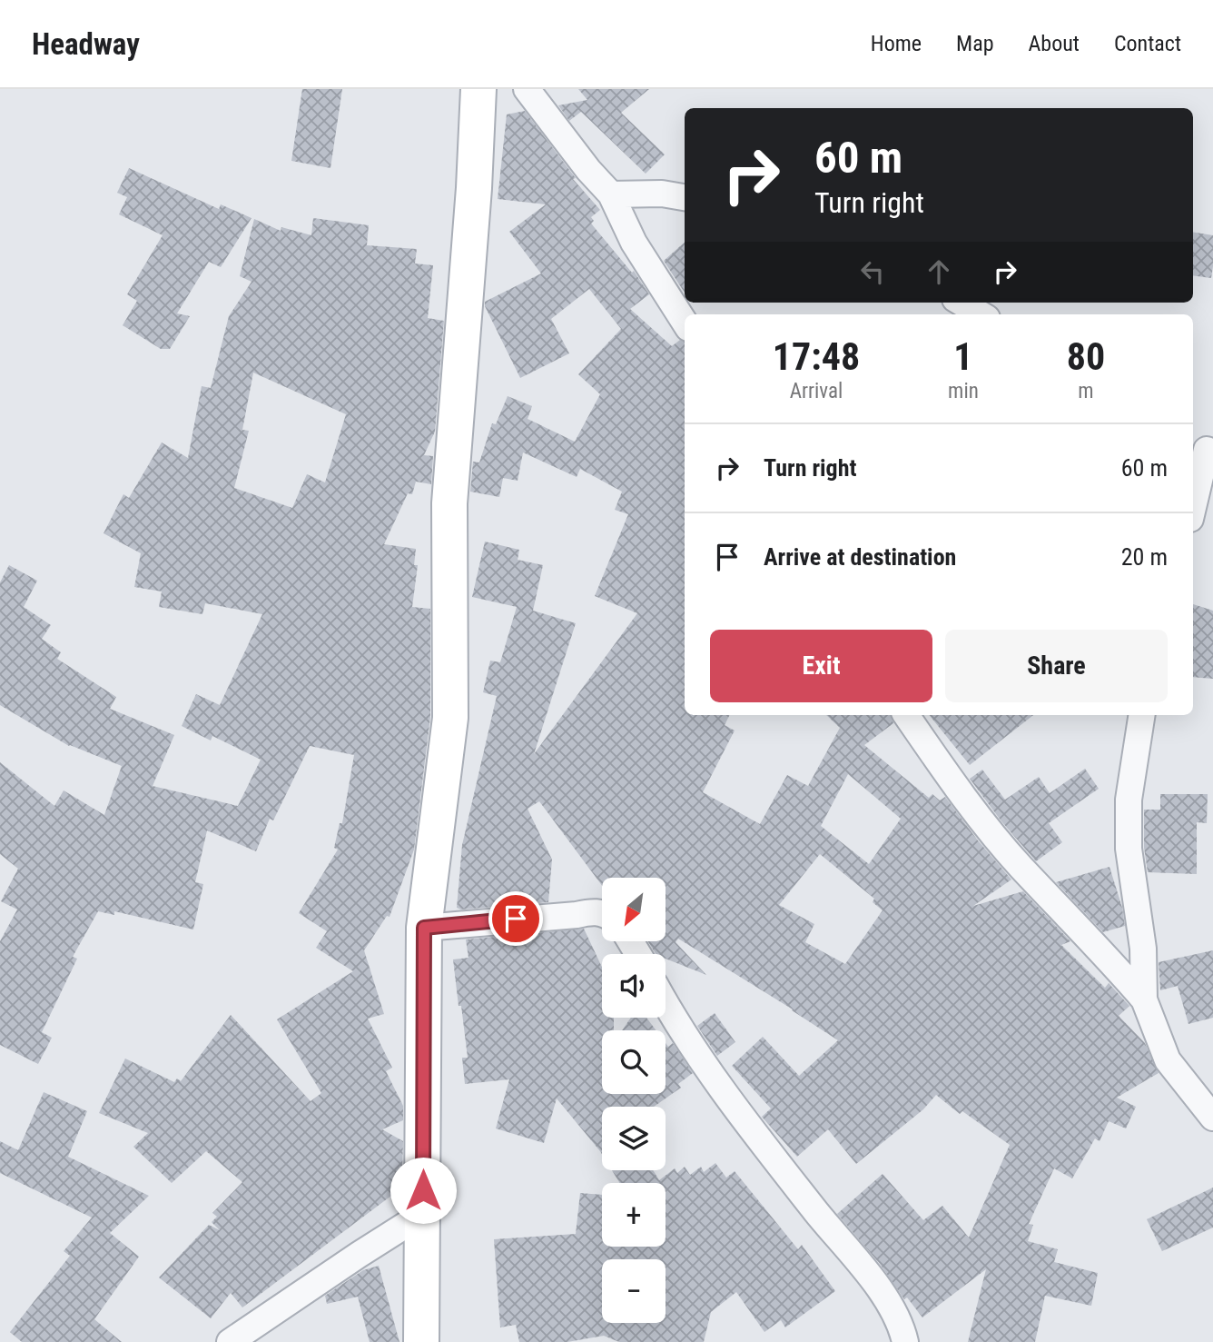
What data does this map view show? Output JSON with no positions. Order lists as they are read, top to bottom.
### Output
{
  "north": "bottom left",
  "page": {
    "header": "Headway",
    "nav": [
      "Home",
      "Map",
      "About",
      "Contact"
    ],
    "turn": ["60 m", "Turn right"],
    "eta": [
      "17:48",
      "Arrival",
      "1",
      "min",
      "80",
      "m"
    ],
    "list": [
      {
        "name": "Turn right",
        "value": "60 m"
      },
      {
        "name": "Arrive at destination",
        "value": "20 m"
      }
    ],
    "buttons": ["Exit", "Share"],
    "map_buttons": ["+", "−"]
  }
}
